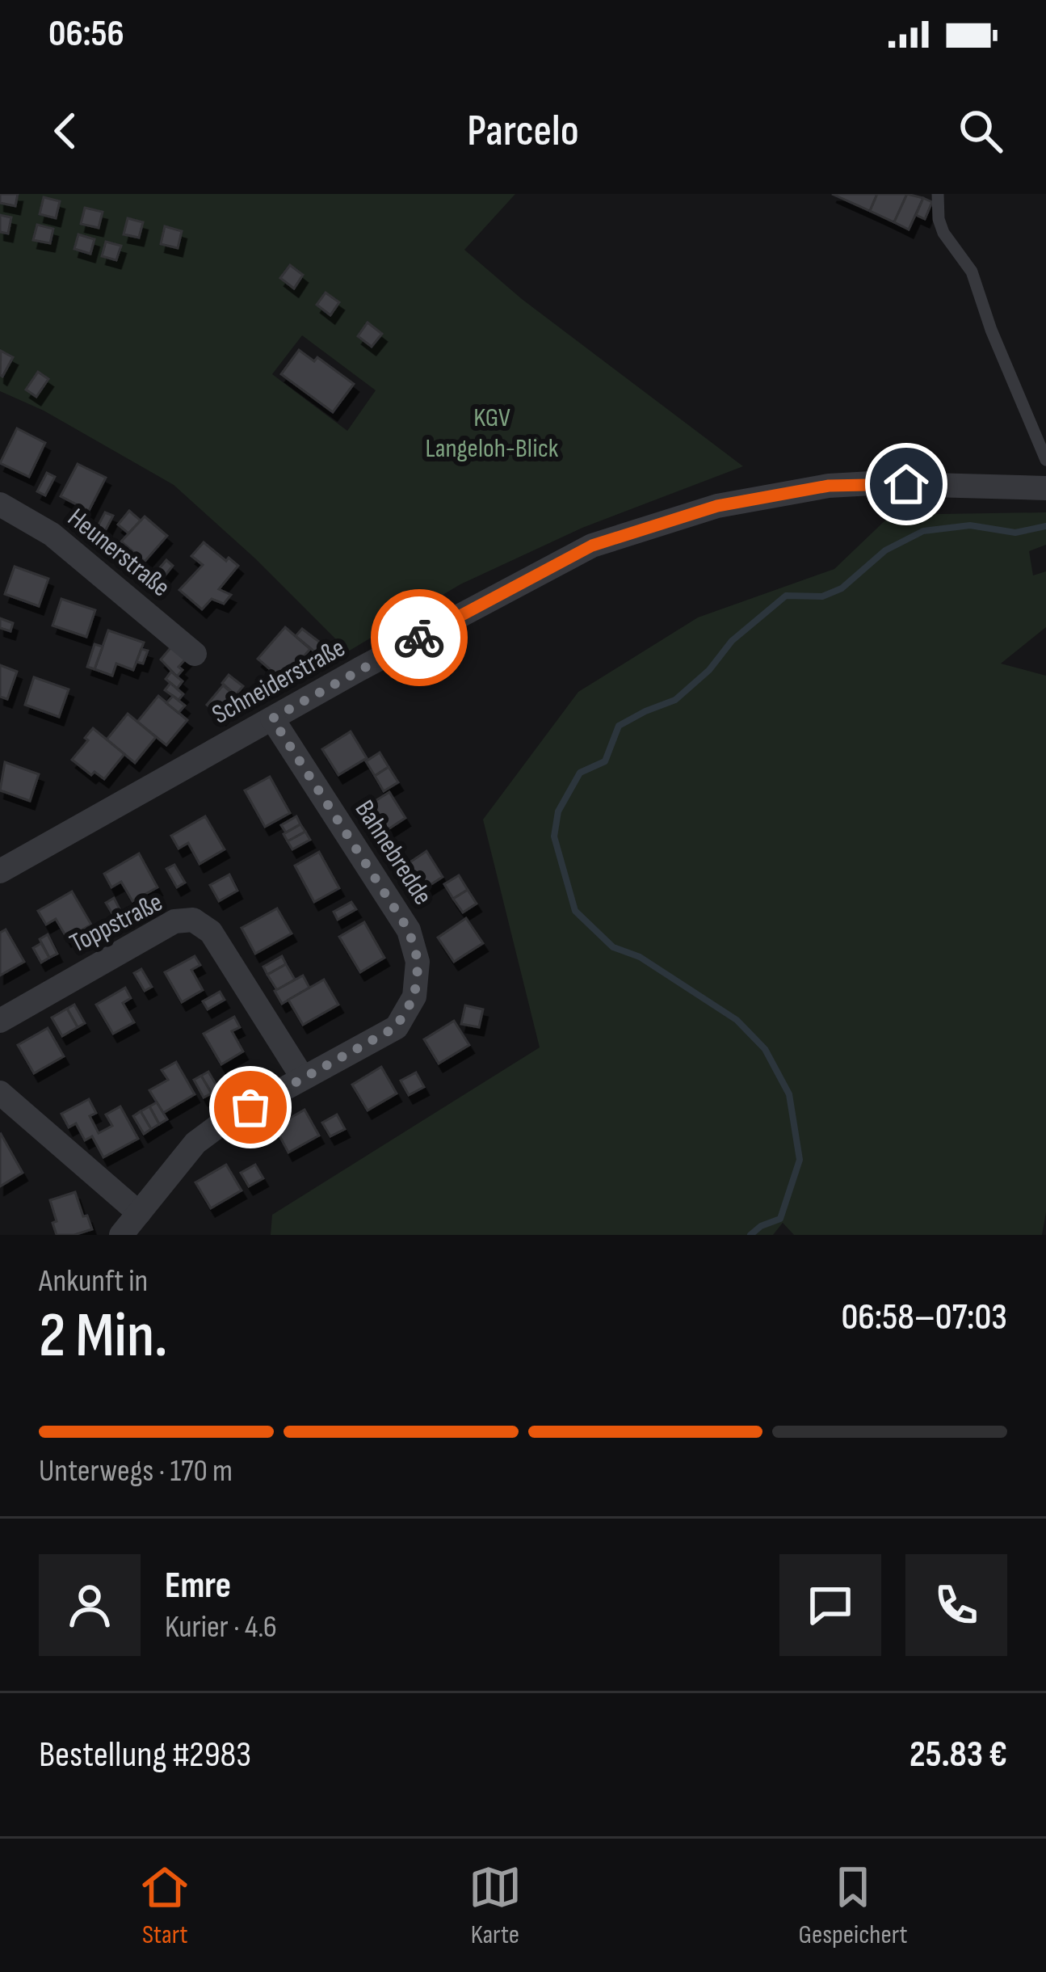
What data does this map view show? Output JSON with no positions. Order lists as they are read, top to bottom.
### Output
{
  "streets": {
    "street": [
      "Heunerstraße",
      "Schneiderstraße",
      "Bahnebredde",
      "Toppstraße"
    ]
  },
  "crossings": [
    ["Schneiderstraße", "Bahnebredde"],
    ["Bahnebredde", "Toppstraße"]
  ],
  "parks": ["KGV Langeloh-Blick"],
  "page": {
    "status": "06:56",
    "header": "Parcelo",
    "heading": ["2 Min.", "Ankunft in", "06:58–07:03"],
    "panel": [
      "Emre",
      "Kurier · 4.6",
      "Bestellung #2983",
      "25.83 €"
    ],
    "bar": "Unterwegs · 170 m",
    "tabs": ["Start", "Karte", "Gespeichert"]
  }
}
